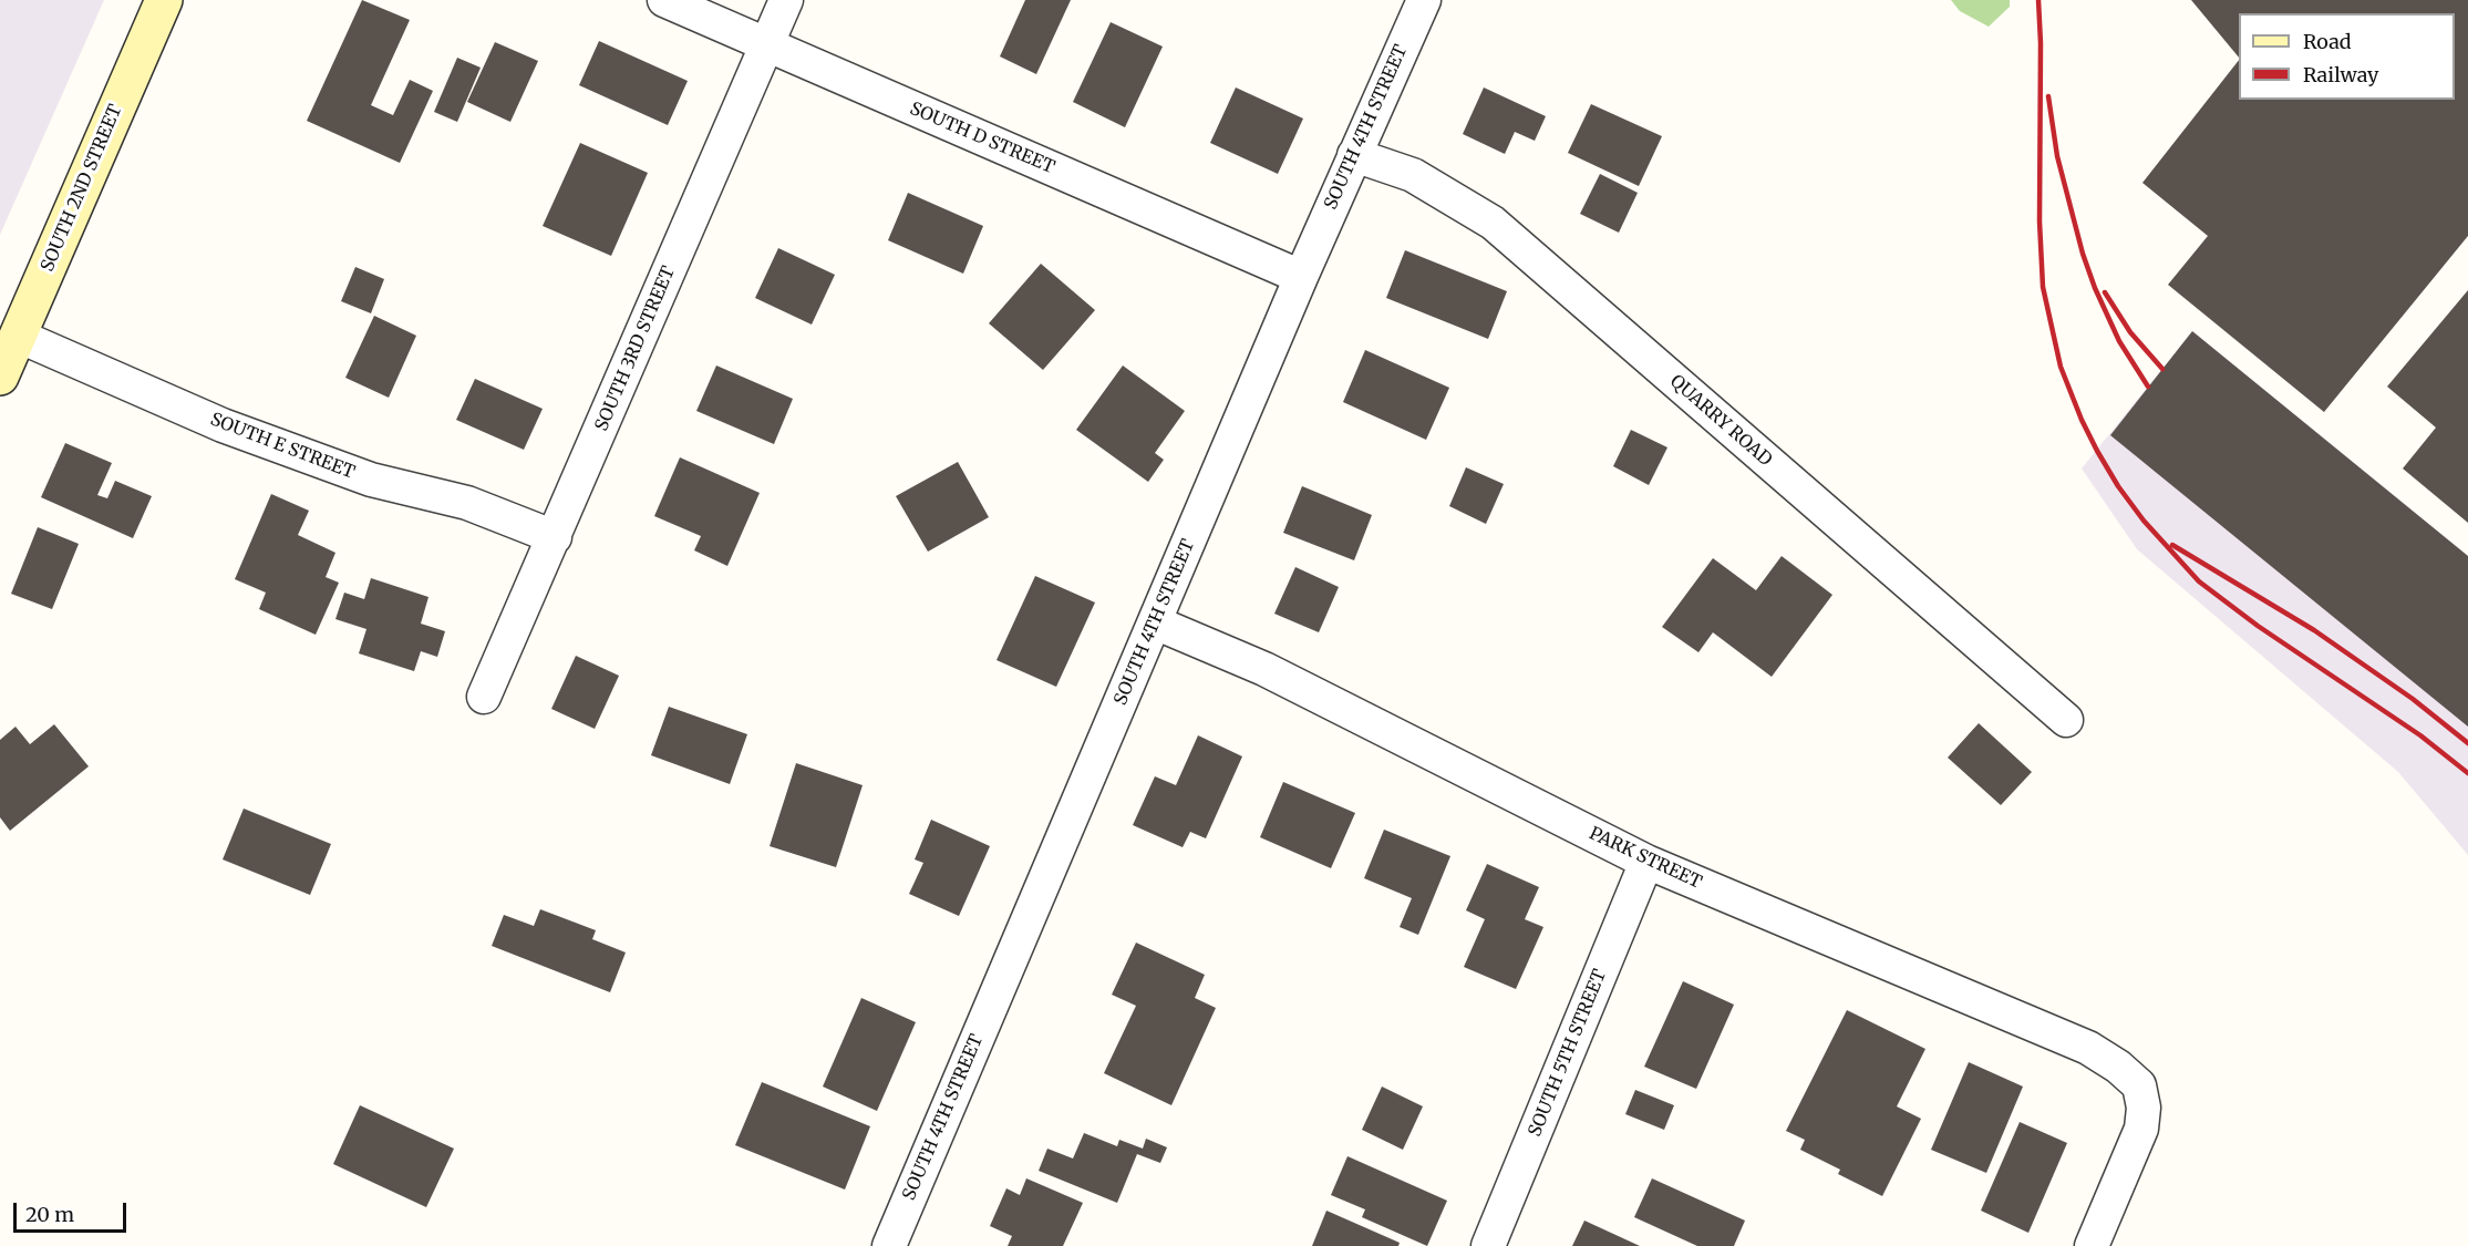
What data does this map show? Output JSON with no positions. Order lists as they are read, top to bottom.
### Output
{
  "streets": {
    "street": [
      "SOUTH 4TH STREET",
      "SOUTH D STREET",
      "SOUTH 2ND STREET",
      "SOUTH 3RD STREET",
      "QUARRY ROAD",
      "SOUTH E STREET",
      "PARK STREET",
      "SOUTH 5TH STREET"
    ]
  },
  "crossings": [
    ["SOUTH 4TH STREET", "SOUTH D STREET"],
    ["SOUTH 4TH STREET", "QUARRY ROAD"],
    ["SOUTH 4TH STREET", "PARK STREET"],
    ["SOUTH D STREET", "SOUTH 3RD STREET"],
    ["SOUTH 2ND STREET", "SOUTH E STREET"],
    ["SOUTH 3RD STREET", "SOUTH E STREET"],
    ["PARK STREET", "SOUTH 5TH STREET"]
  ],
  "legend": ["Road", "Railway"],
  "scale_bar": "20 m"
}
